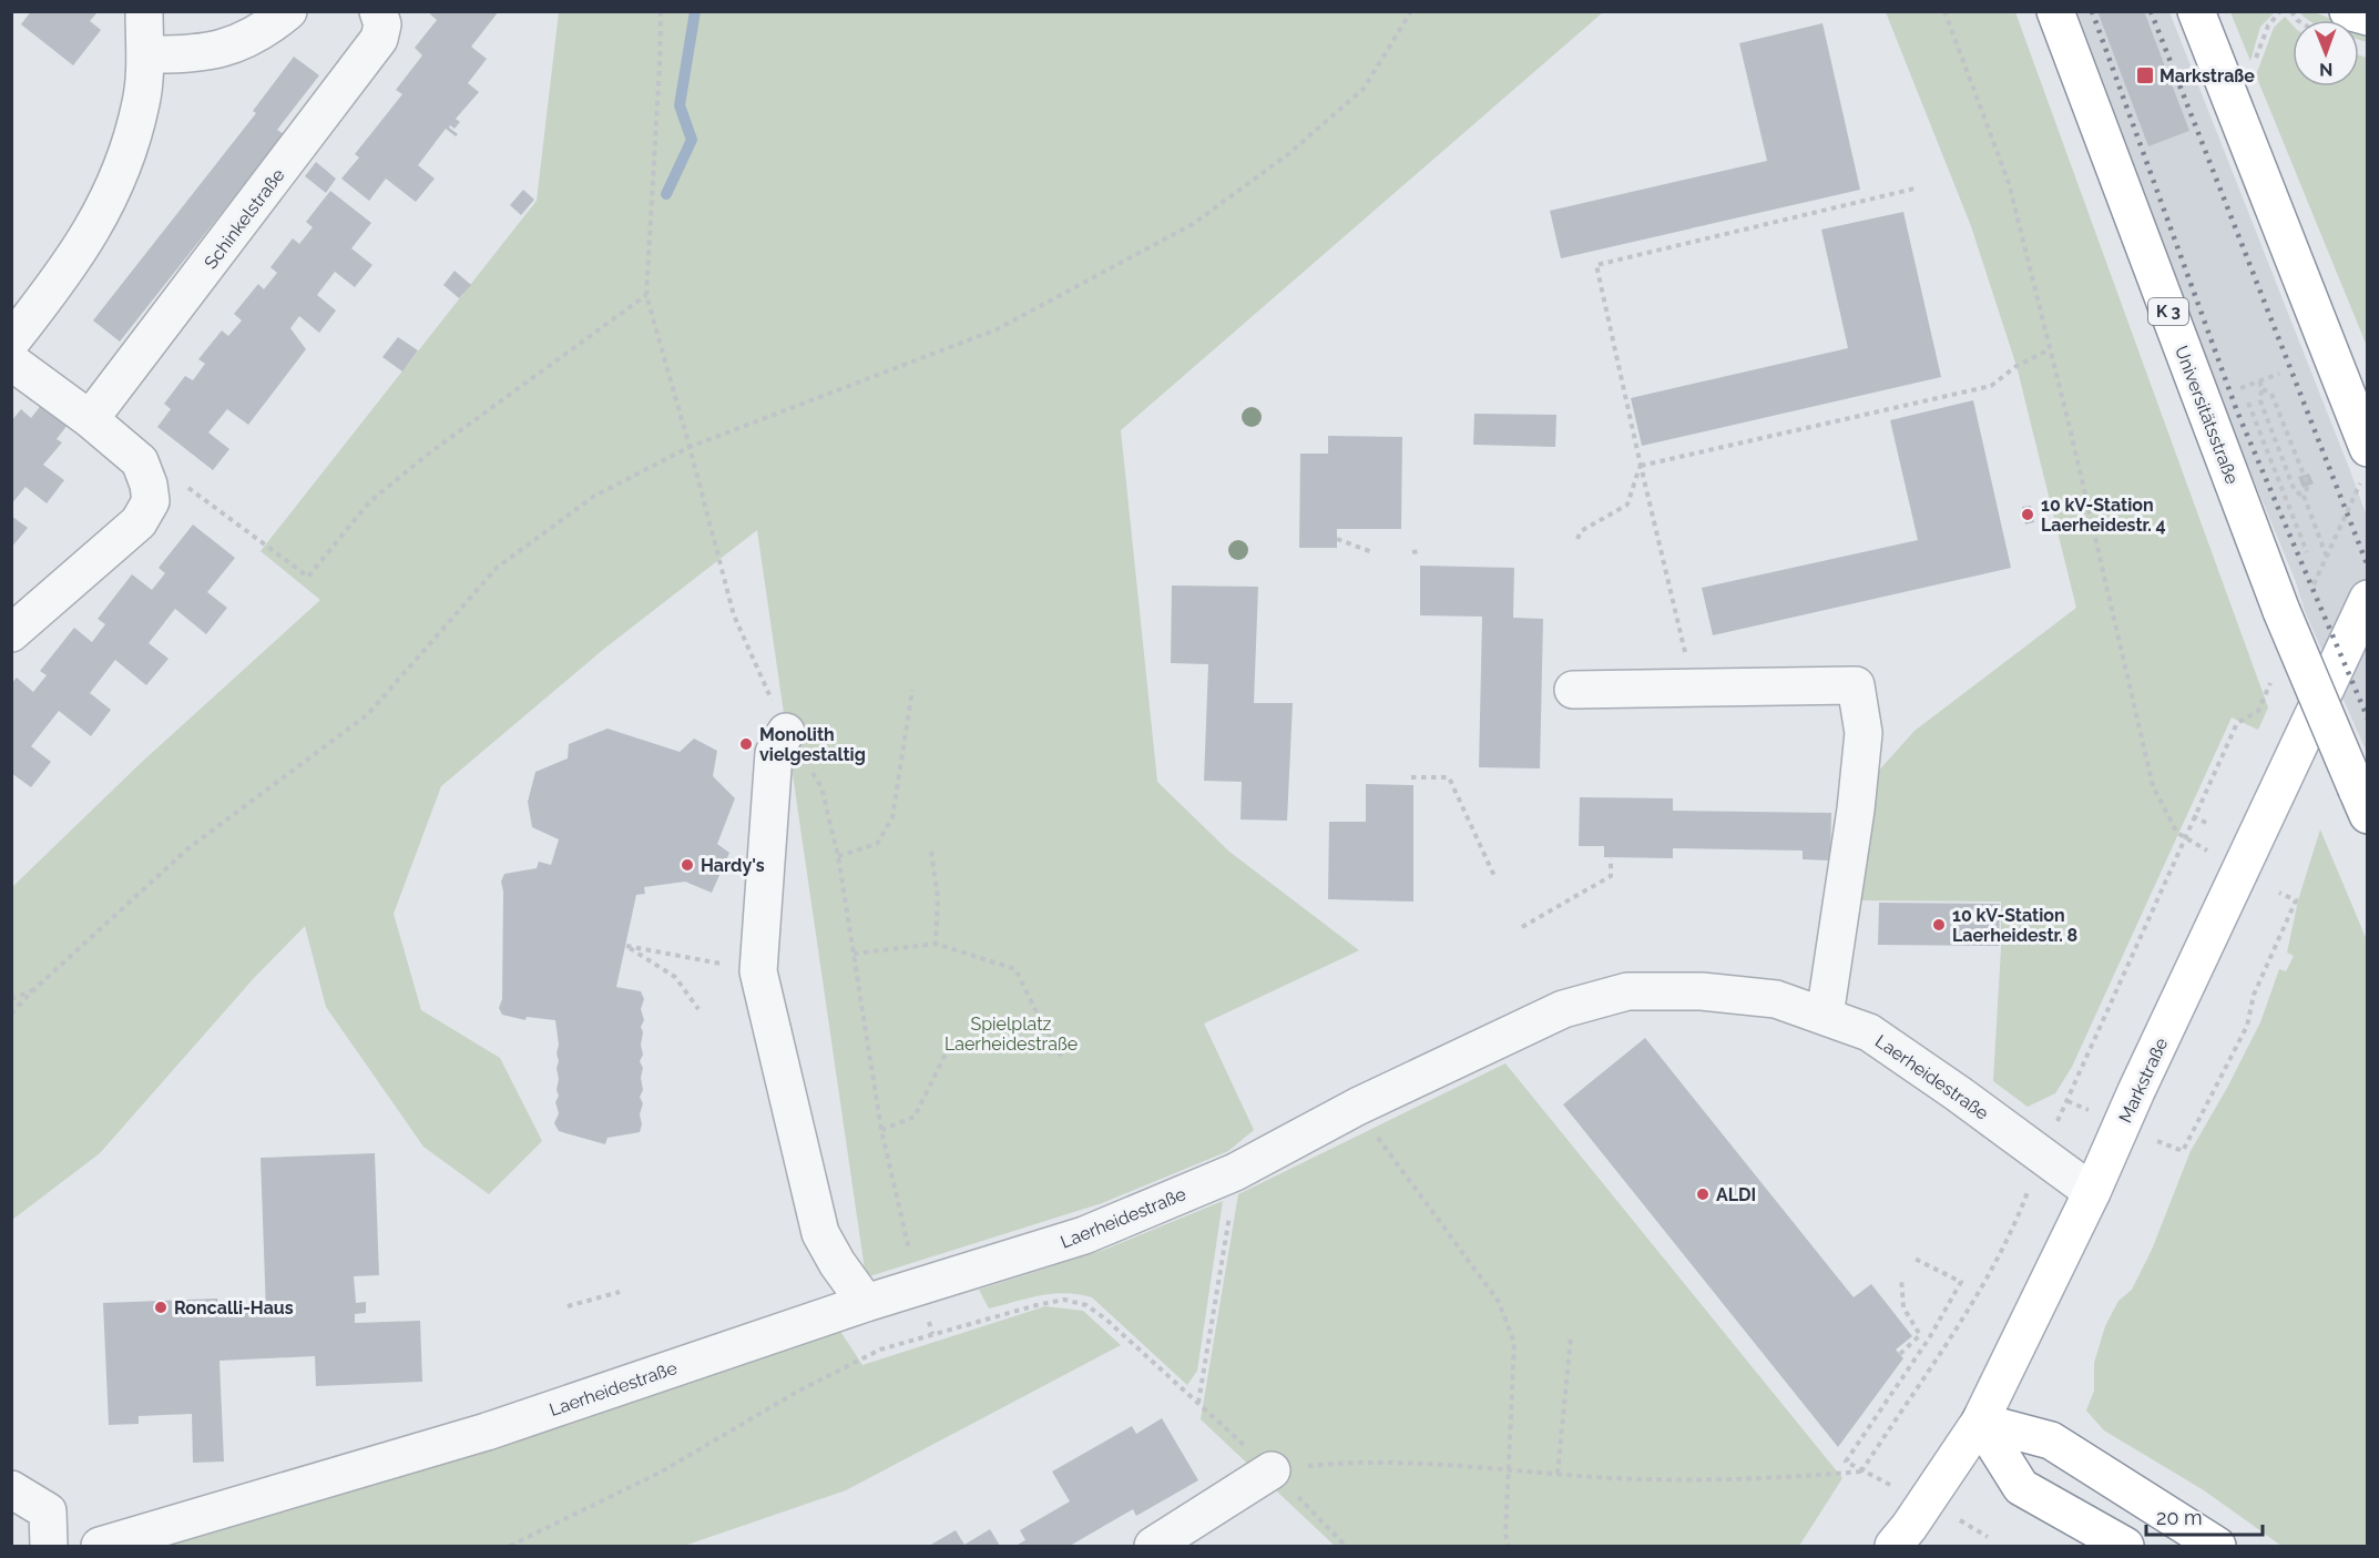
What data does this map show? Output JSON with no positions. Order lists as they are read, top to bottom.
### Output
{
  "streets": {
    "main road": ["K 3", "Universitätsstraße", "Markstraße"],
    "street": ["Schinkelstraße", "Laerheidestraße"]
  },
  "crossings": [
    ["Laerheidestraße", "Markstraße"]
  ],
  "parks": ["Spielplatz Laerheidestraße"],
  "places": {
    "transit": ["Markstraße"],
    "other": [
      "10 kV-Station Laerheidestr. 4",
      "Monolith vielgestaltig",
      "Hardy's",
      "10 kV-Station Laerheidestr. 8",
      "ALDI",
      "Roncalli-Haus"
    ]
  },
  "scale_bar": "20 m",
  "north": "bottom"
}
